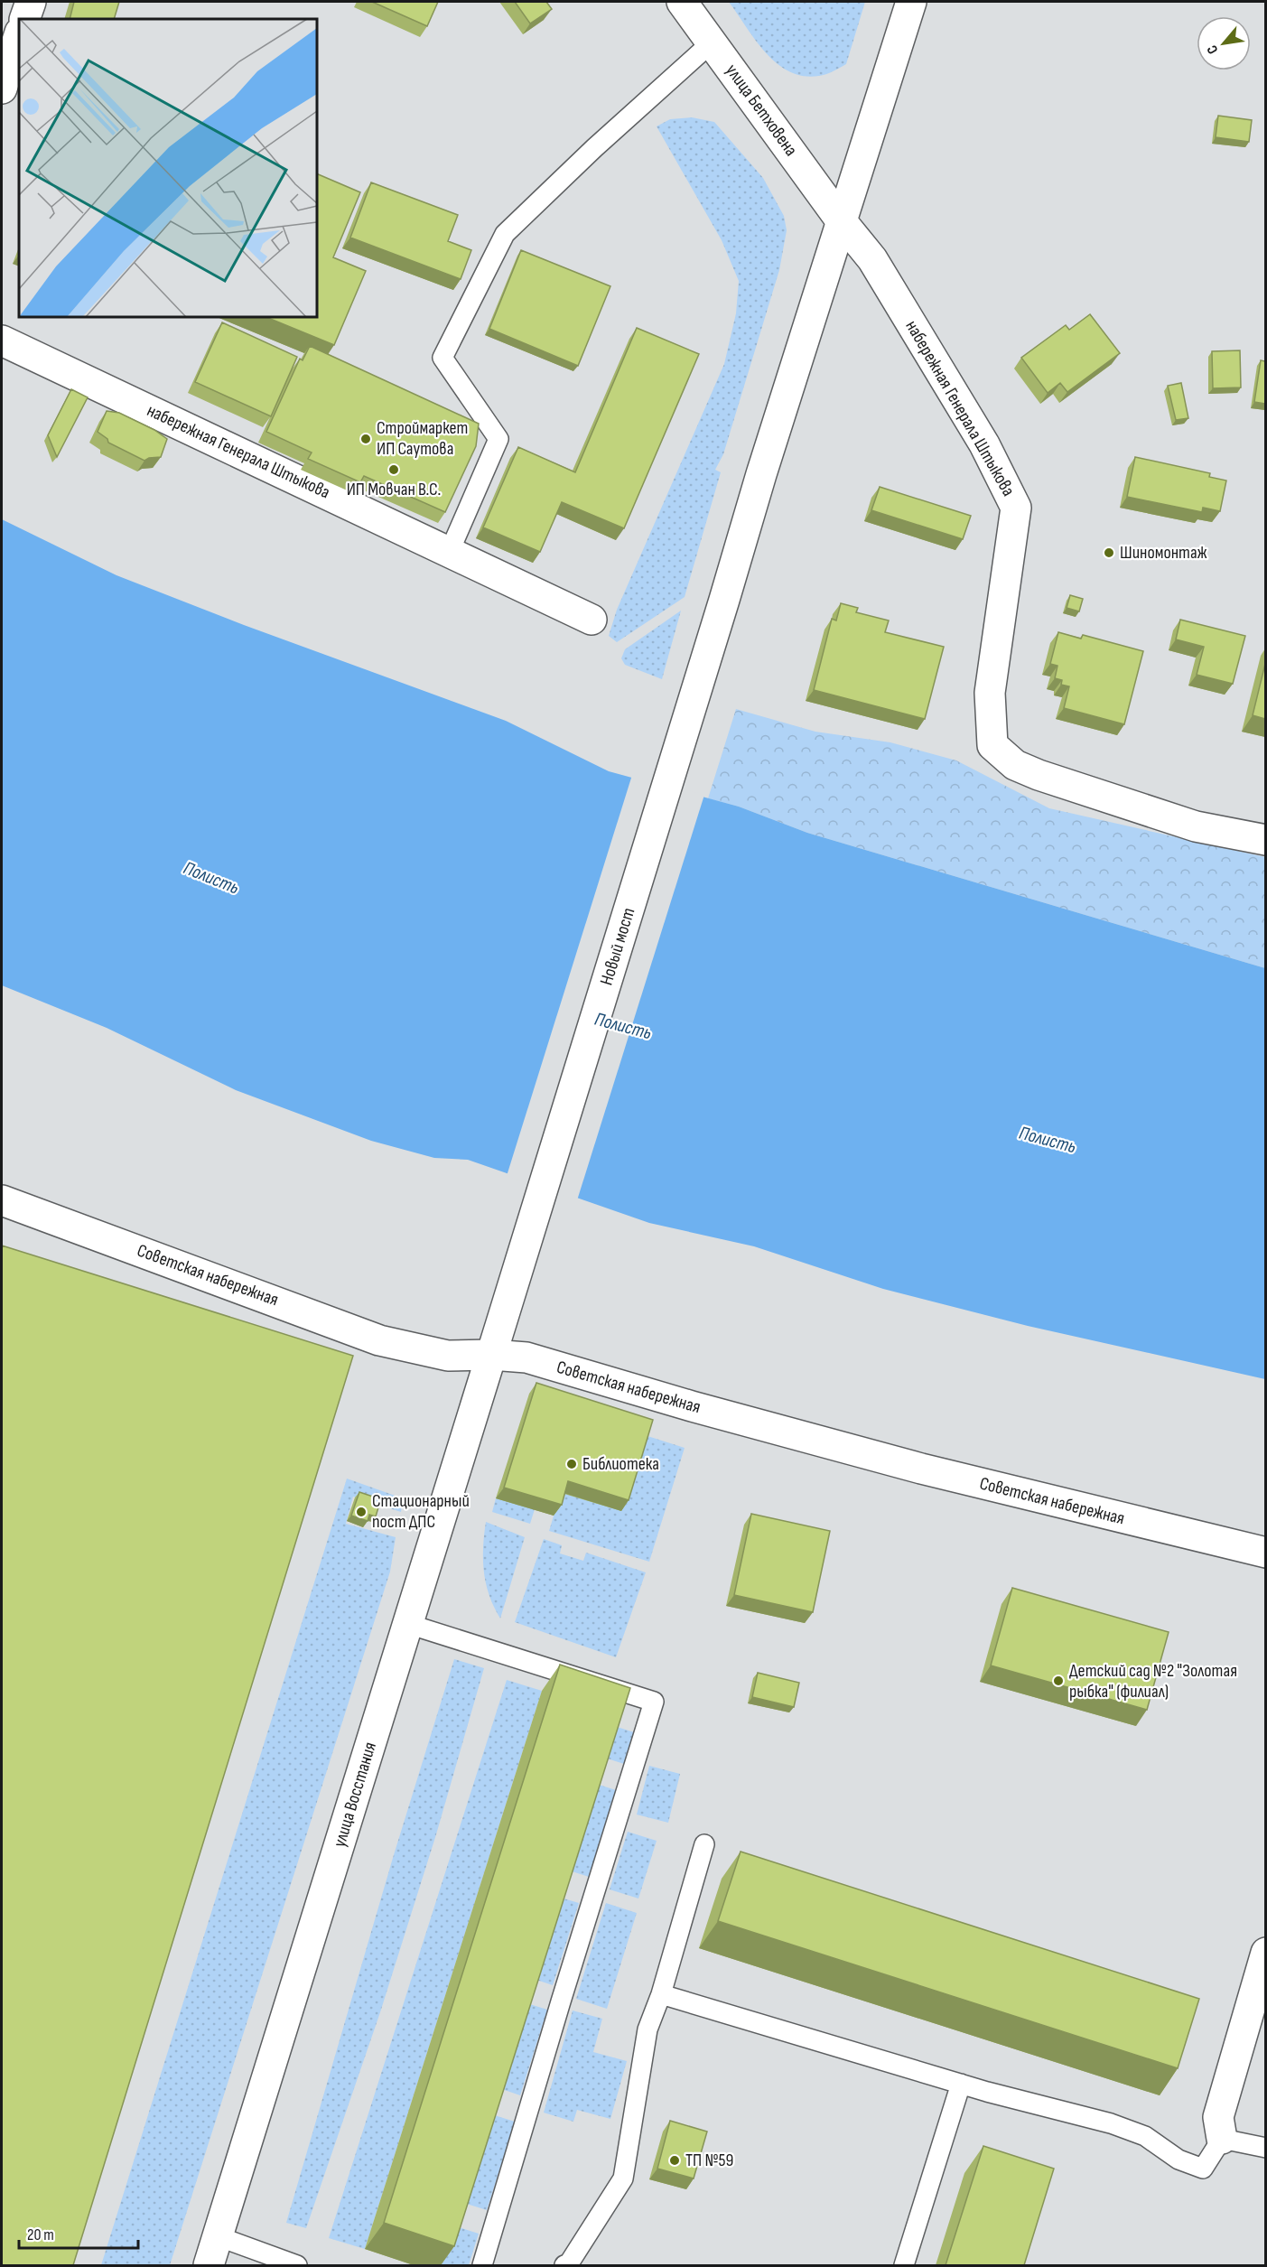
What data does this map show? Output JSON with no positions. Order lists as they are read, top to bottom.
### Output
{
  "streets": {
    "street": [
      "улица Бетховена",
      "набережная Генерала Штыкова",
      "Новый мост",
      "Советская набережная",
      "улица Восстания"
    ]
  },
  "crossings": [
    ["улица Бетховена", "набережная Генерала Штыкова"],
    ["улица Бетховена", "Новый мост"],
    ["набережная Генерала Штыкова", "Новый мост"],
    ["Новый мост", "улица Восстания"],
    ["Советская набережная", "улица Восстания"]
  ],
  "water": ["Полисть"],
  "places": [
    "Строймаркет ИП Саутова",
    "ИП Мовчан В.С.",
    "Шиномонтаж",
    "Библиотека",
    "Стационарный пост ДПС",
    "Детский сад №2 \"Золотая рыбка\" (филиал)",
    "ТП №59"
  ],
  "scale_bar": "20 m",
  "north": "bottom left"
}
